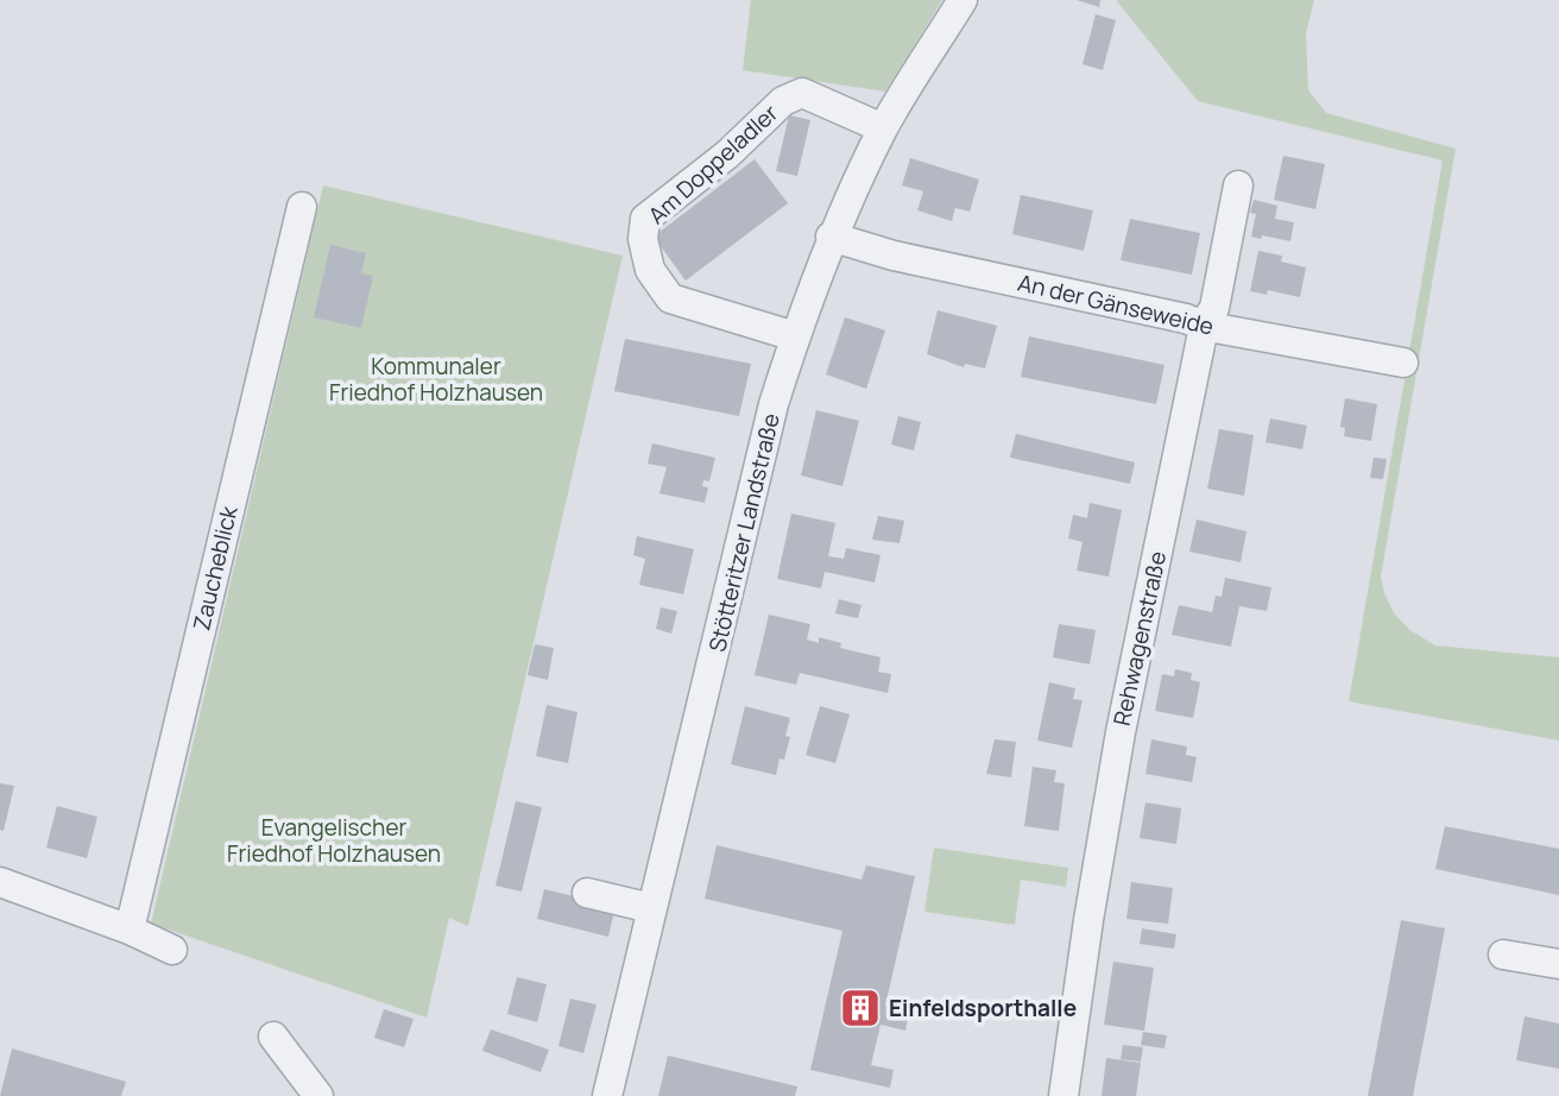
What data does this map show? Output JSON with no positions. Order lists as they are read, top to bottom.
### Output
{
  "streets": {
    "street": [
      "Am Doppeladler",
      "An der Gänseweide",
      "Stötteritzer Landstraße",
      "Zaucheblick",
      "Rehwagenstraße"
    ]
  },
  "crossings": [
    ["Am Doppeladler", "Stötteritzer Landstraße"],
    ["An der Gänseweide", "Stötteritzer Landstraße"],
    ["An der Gänseweide", "Rehwagenstraße"]
  ],
  "parks": ["Kommunaler Friedhof Holzhausen", "Evangelischer Friedhof Holzhausen"],
  "places": {
    "building": ["Einfeldsporthalle"]
  }
}
